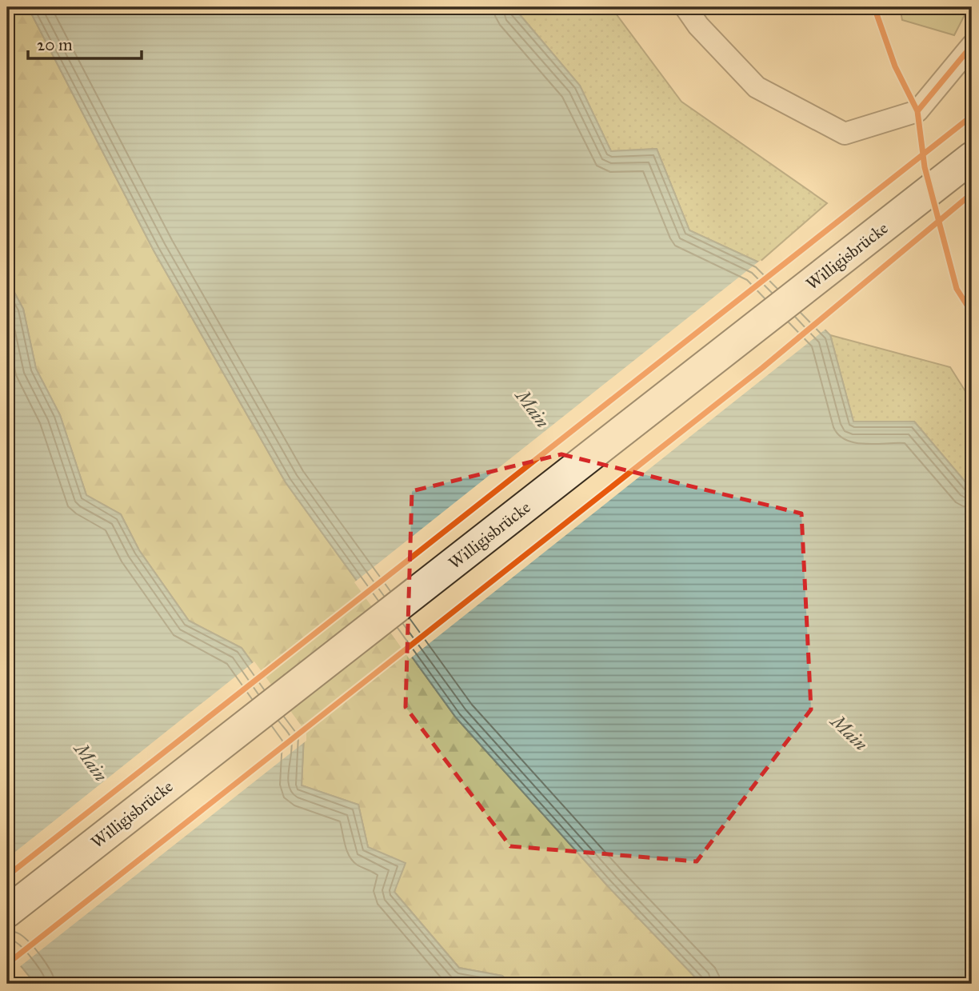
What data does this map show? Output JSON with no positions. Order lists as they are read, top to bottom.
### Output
{
  "streets": {
    "main road": ["Willigisbrücke"]
  },
  "water": ["Main"],
  "scale_bar": "20 m"
}
